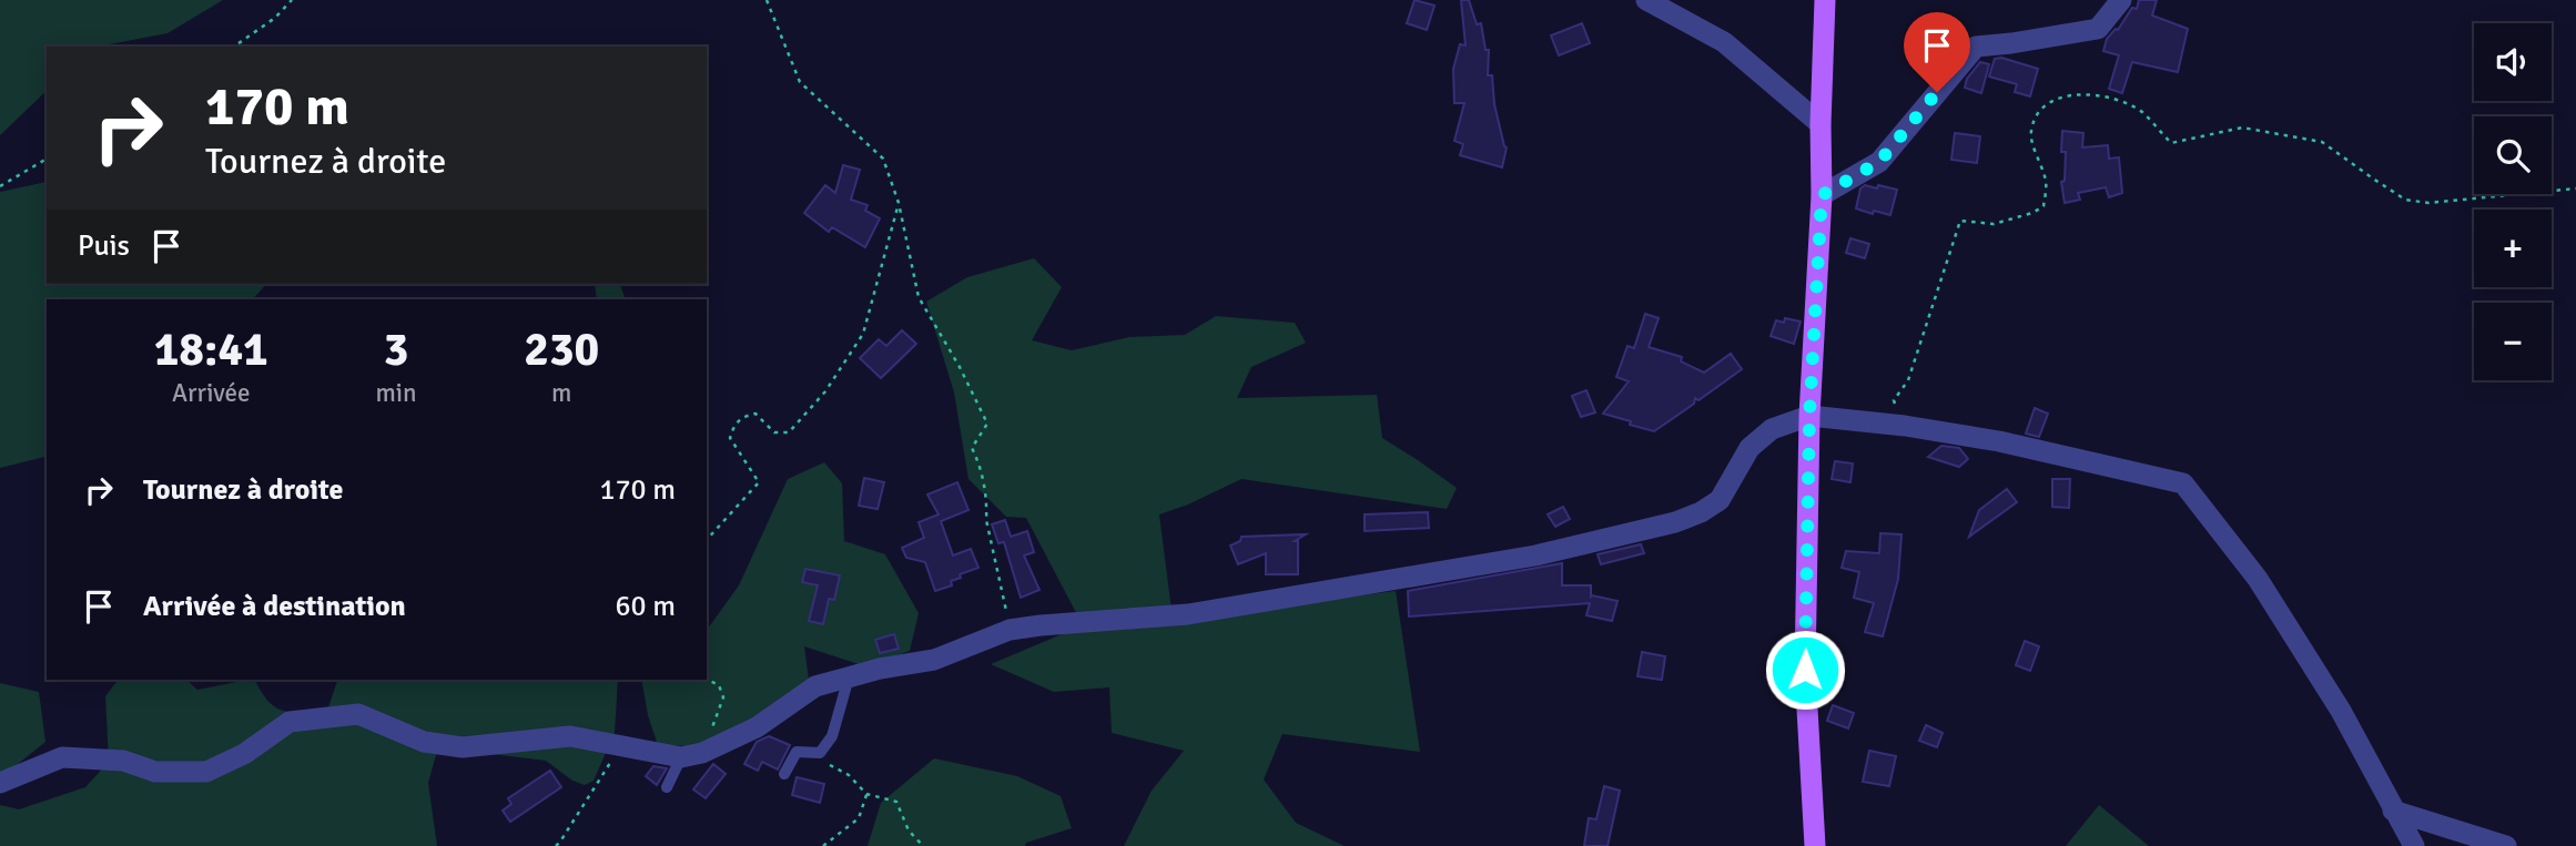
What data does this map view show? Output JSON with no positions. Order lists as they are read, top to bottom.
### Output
{
  "page": {
    "map_buttons": ["+", "−"],
    "turn": ["170 m", "Tournez à droite"],
    "then": "Puis",
    "eta": [
      "18:41",
      "Arrivée",
      "3",
      "min",
      "230",
      "m"
    ],
    "list": [
      {
        "name": "Tournez à droite",
        "value": "170 m"
      },
      {
        "name": "Arrivée à destination",
        "value": "60 m"
      }
    ]
  }
}
